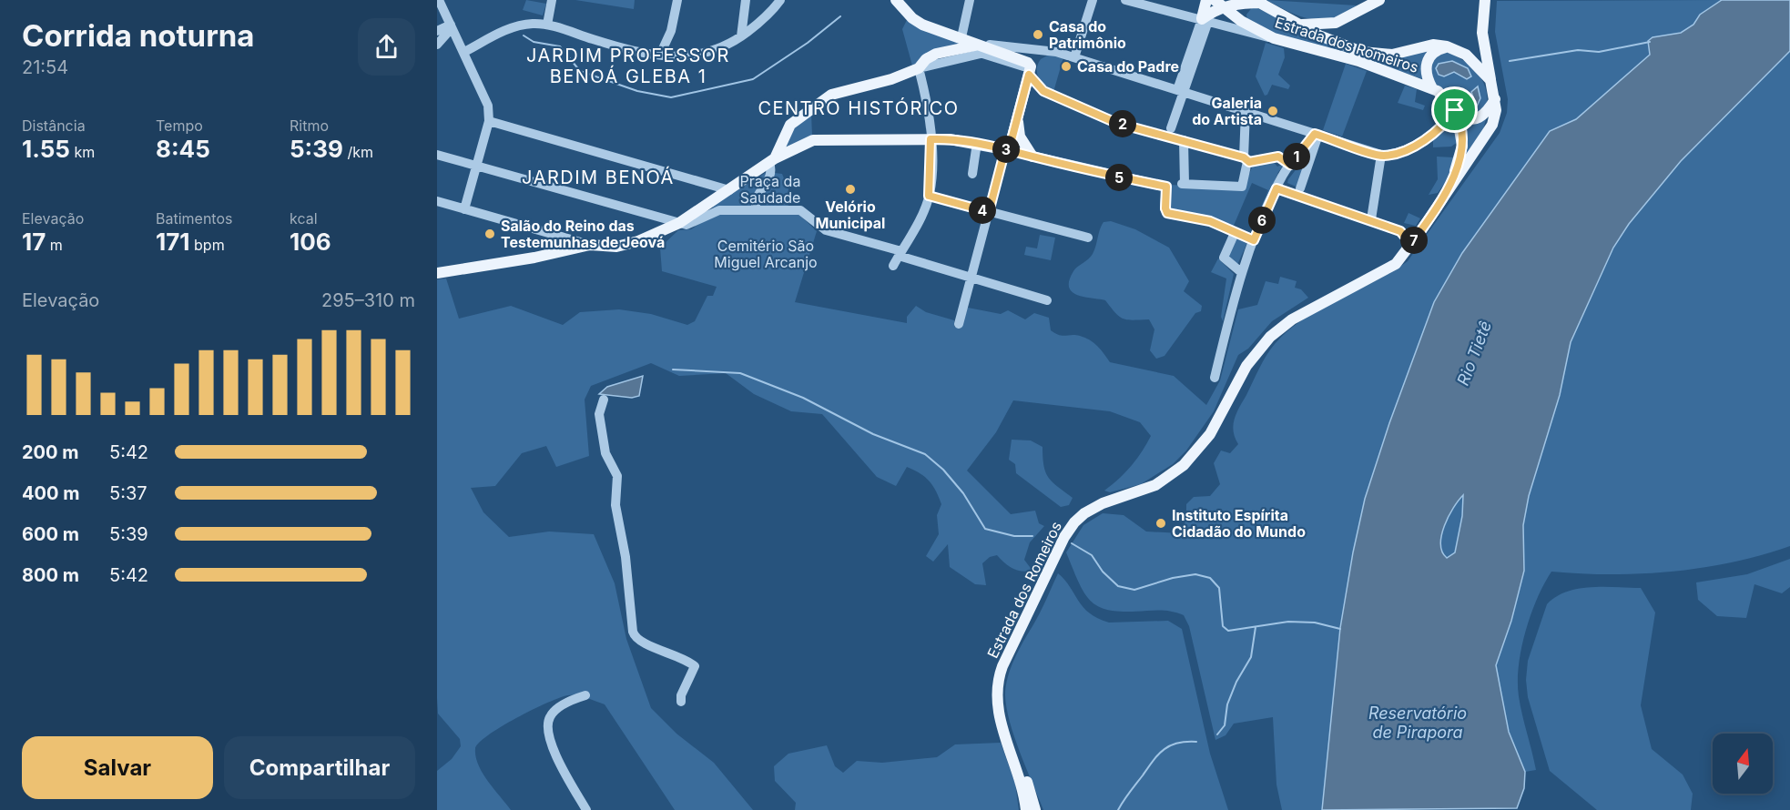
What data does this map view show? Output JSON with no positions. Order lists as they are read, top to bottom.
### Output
{
  "streets": {
    "main road": ["Estrada dos Romeiros"]
  },
  "districts": ["JARDIM PROFESSOR BENOÁ GLEBA 1", "CENTRO HISTÓRICO", "JARDIM BENOÁ"],
  "water": ["Rio Tietê", "Reservatório de Pirapora"],
  "parks": ["Praça da Saudade", "Cemitério São Miguel Arcanjo"],
  "places": [
    "Casa do Patrimônio",
    "Casa do Padre",
    "Galeria do Artista",
    "Velório Municipal",
    "Salão do Reino das Testemunhas de Jeová",
    "Instituto Espírita Cidadão do Mundo"
  ],
  "north": "top",
  "page": {
    "heading": ["Corrida noturna", "21:54"],
    "stats": [
      ["Distância", "1.55 km"],
      ["Tempo", "8:45"],
      ["Ritmo", "5:39 /km"],
      ["Elevação", "17 m"],
      ["Batimentos", "171 bpm"],
      ["kcal", "106"]
    ],
    "pins": [
      "2",
      "3",
      "1",
      "5",
      "4",
      "6",
      "7"
    ],
    "chart": ["Elevação", "295–310 m"],
    "list": [
      {
        "name": "200 m",
        "note": "5:42"
      },
      {
        "name": "400 m",
        "note": "5:37"
      },
      {
        "name": "600 m",
        "note": "5:39"
      },
      {
        "name": "800 m",
        "note": "5:42"
      }
    ],
    "buttons": ["Salvar", "Compartilhar"]
  }
}
